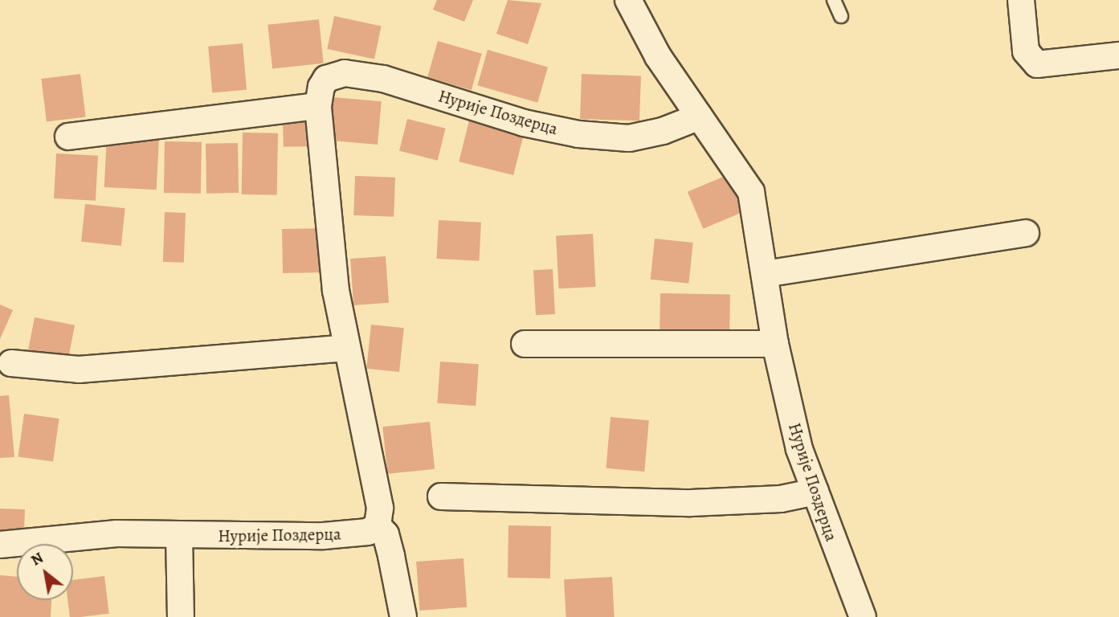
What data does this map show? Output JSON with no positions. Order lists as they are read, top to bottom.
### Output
{
  "streets": {
    "street": ["Нурије Поздерца"]
  },
  "north": "top left"
}
